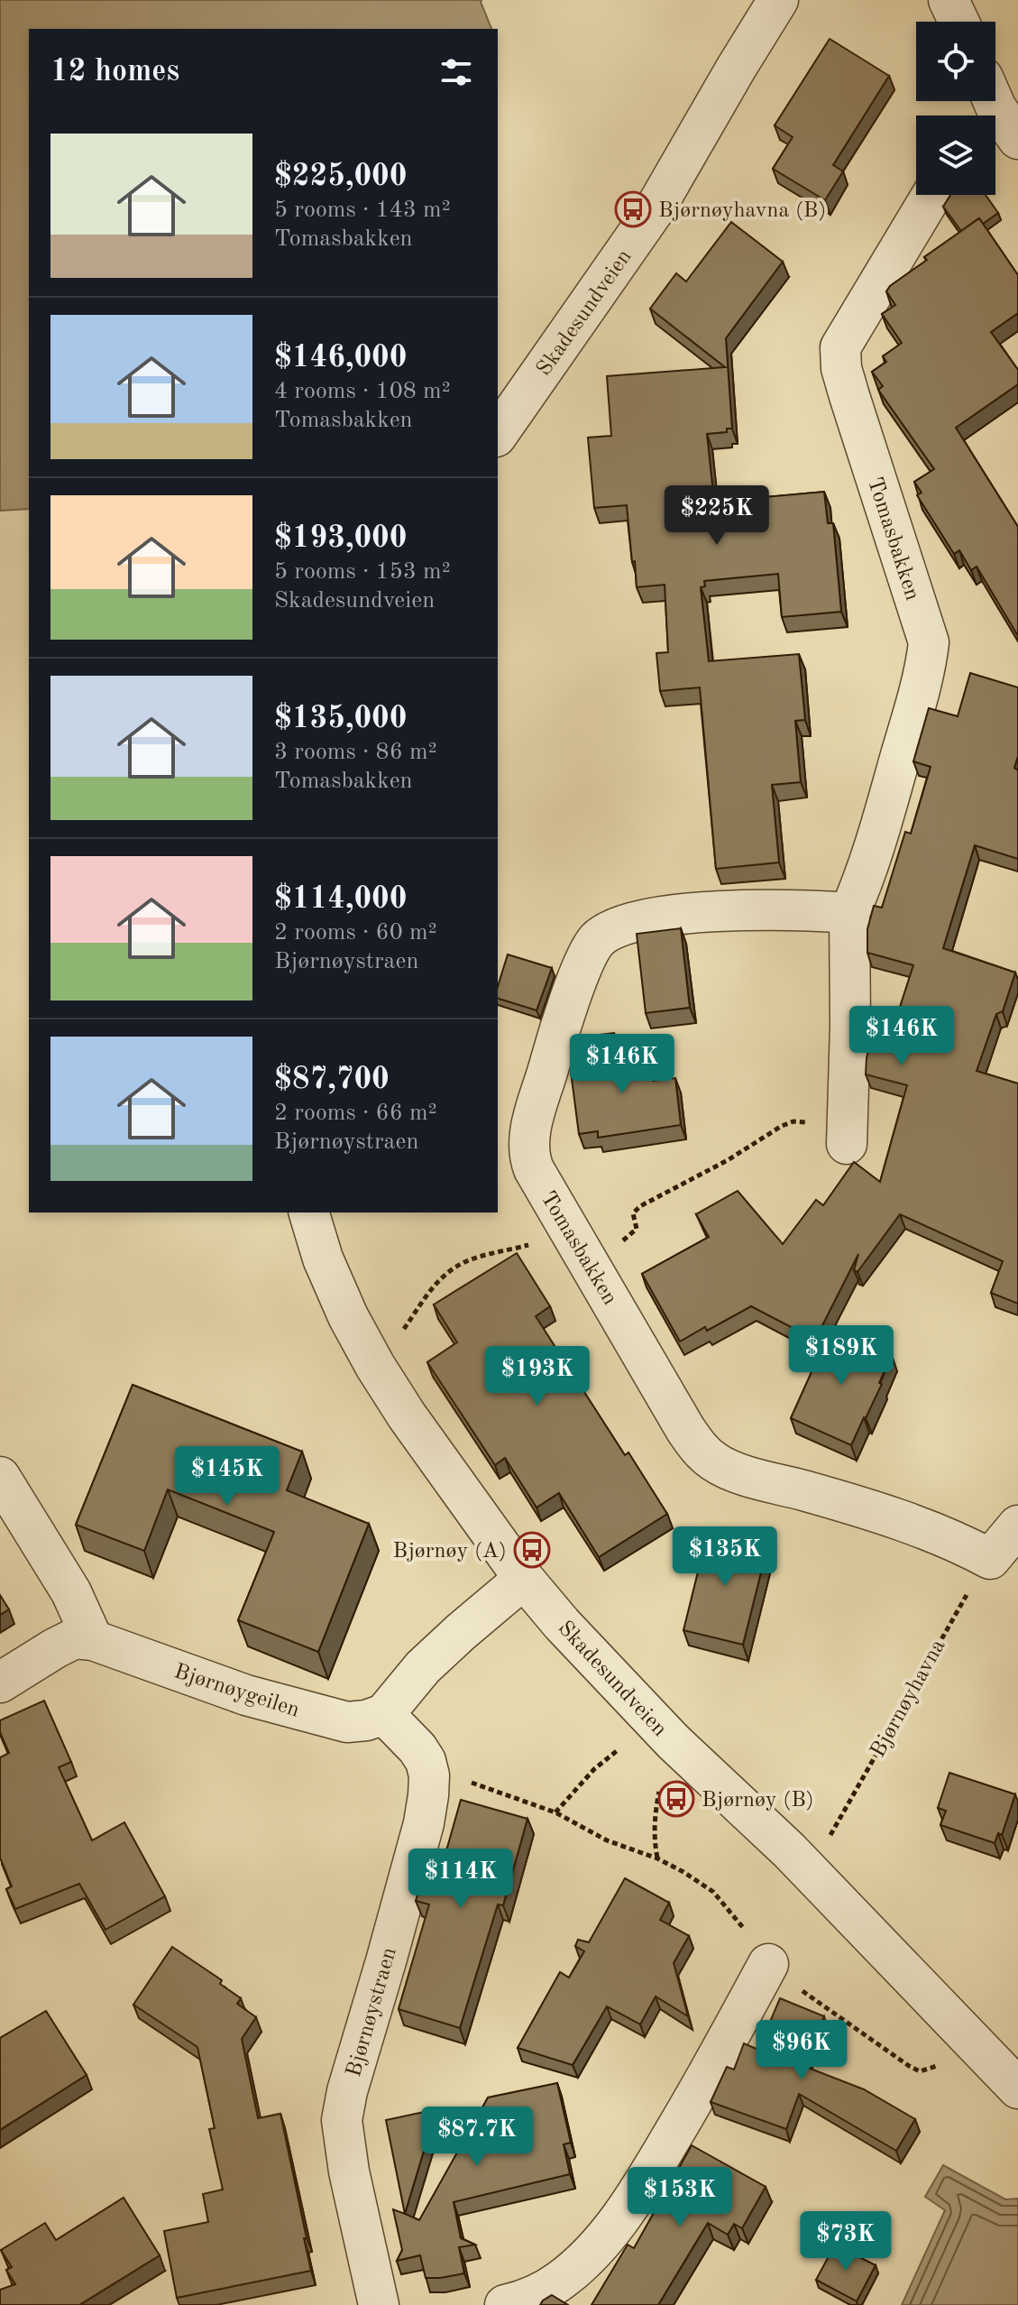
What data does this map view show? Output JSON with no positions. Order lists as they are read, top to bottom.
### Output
{
  "streets": {
    "street": [
      "Skadesundveien",
      "Tomasbakken",
      "Bjørnøygeilen",
      "Bjørnøystraen"
    ],
    "path": ["Bjørnøyhavna"]
  },
  "crossings": [
    ["Tomasbakken", "Bjørnøyhavna"]
  ],
  "places": {
    "bus stop": ["Bjørnøyhavna (B)", "Bjørnøy (A)", "Bjørnøy (B)"]
  },
  "page": {
    "heading": "12 homes",
    "list": [
      {
        "name": "$225,000",
        "note": "5 rooms · 143 m² · Tomasbakken"
      },
      {
        "name": "$146,000",
        "note": "4 rooms · 108 m² · Tomasbakken"
      },
      {
        "name": "$193,000",
        "note": "5 rooms · 153 m² · Skadesundveien"
      },
      {
        "name": "$135,000",
        "note": "3 rooms · 86 m² · Tomasbakken"
      },
      {
        "name": "$114,000",
        "note": "2 rooms · 60 m² · Bjørnøystraen"
      },
      {
        "name": "$87,700",
        "note": "2 rooms · 66 m² · Bjørnøystraen"
      }
    ],
    "price": [
      "$225K",
      "$146K",
      "$146K",
      "$189K",
      "$193K",
      "$145K",
      "$135K",
      "$114K",
      "$96K",
      "$87.7K",
      "$153K",
      "$73K"
    ]
  }
}
